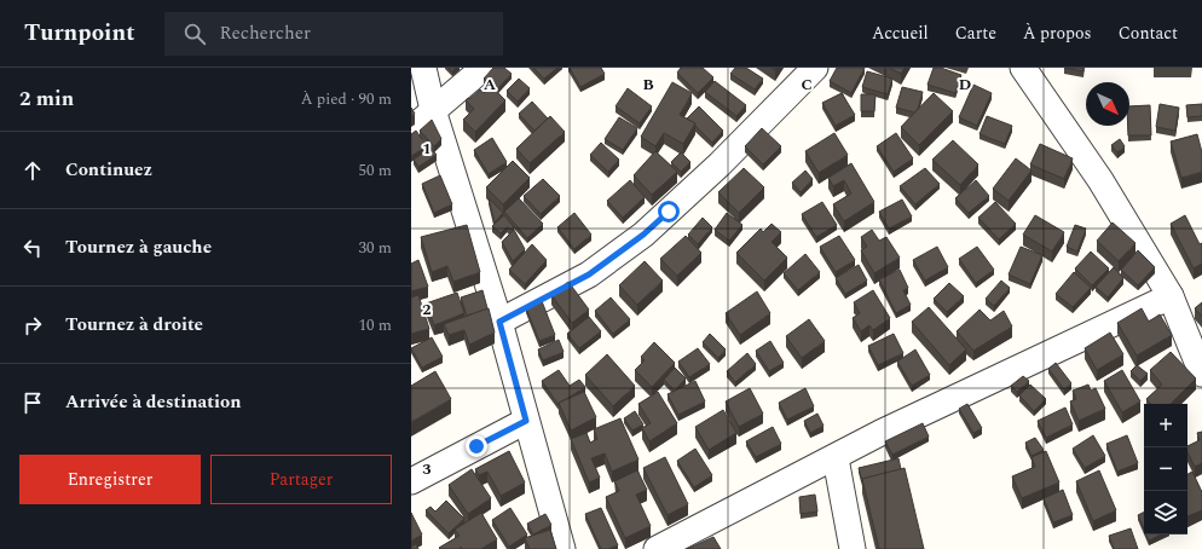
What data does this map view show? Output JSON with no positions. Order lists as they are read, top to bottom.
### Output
{
  "north": "bottom right",
  "page": {
    "header": "Turnpoint",
    "search": "Rechercher",
    "nav": [
      "Accueil",
      "Carte",
      "À propos",
      "Contact"
    ],
    "heading": ["2 min", "À pied · 90 m"],
    "list": [
      ["Continuez", "50 m"],
      ["Tournez à gauche", "30 m"],
      ["Tournez à droite", "10 m"],
      "Arrivée à destination"
    ],
    "map_buttons": ["+", "−"],
    "buttons": ["Enregistrer", "Partager"]
  },
  "grid": {
    "columns": [
      "A",
      "B",
      "C",
      "D"
    ],
    "rows": ["1", "2", "3"]
  }
}
